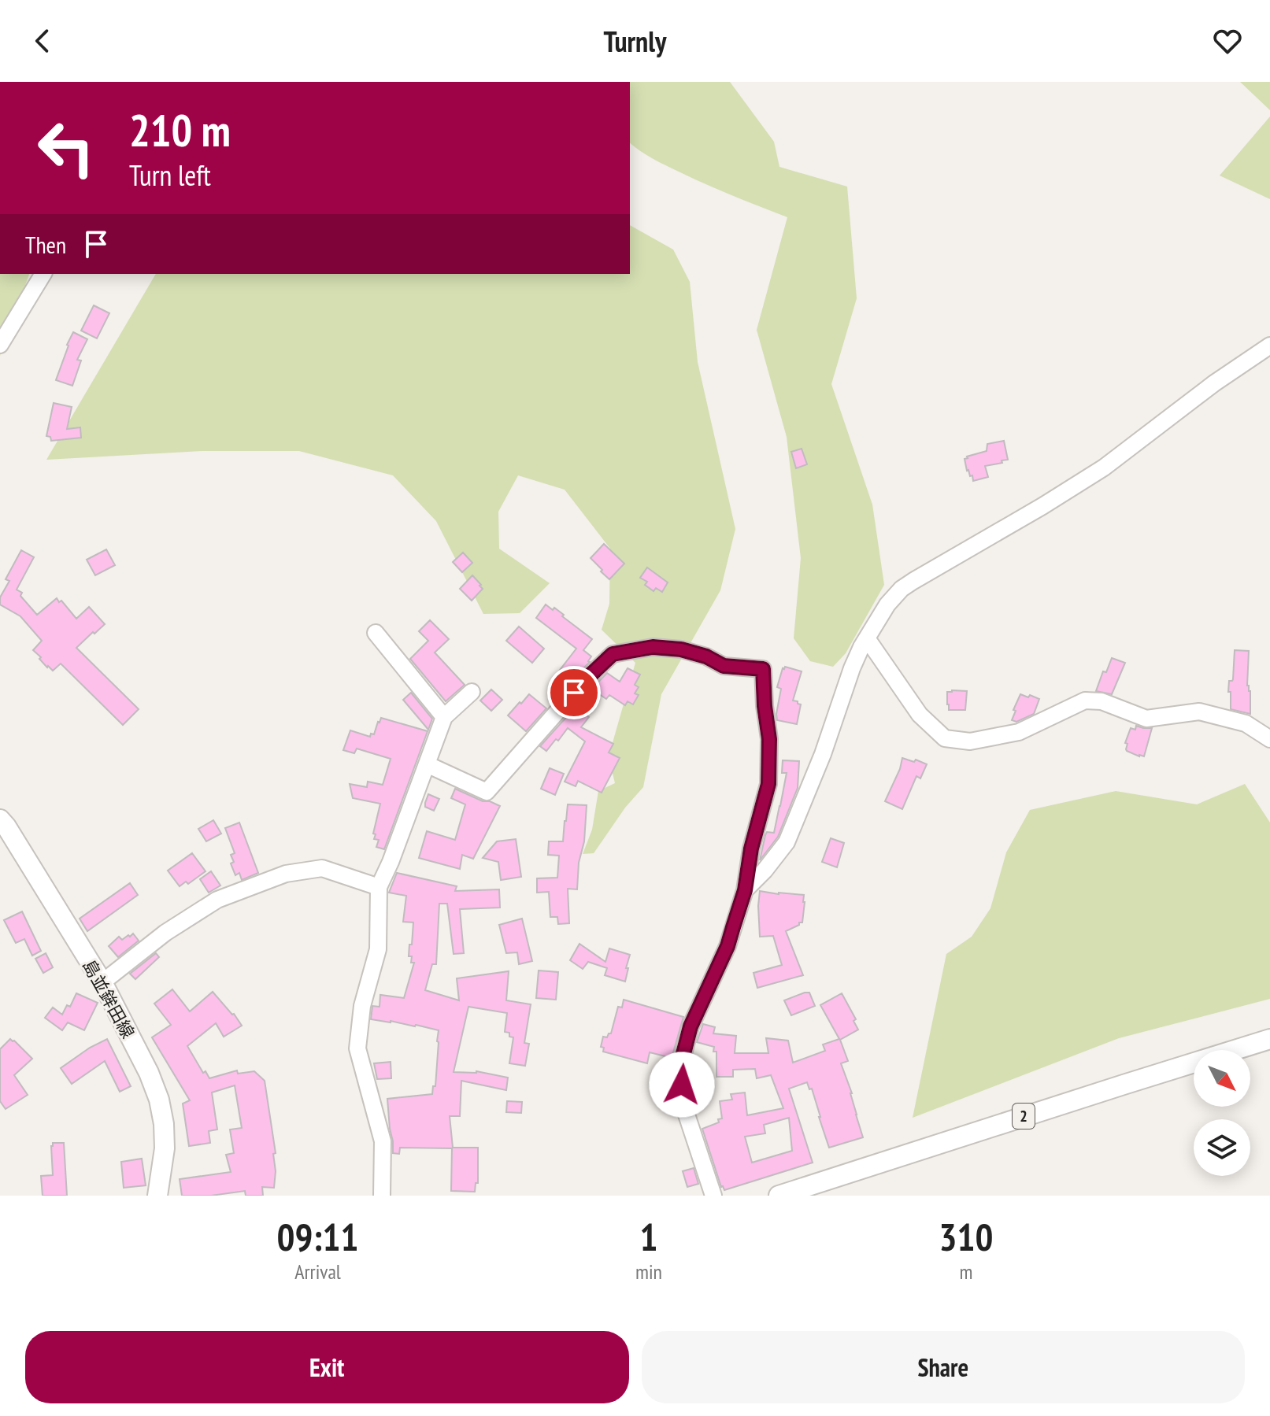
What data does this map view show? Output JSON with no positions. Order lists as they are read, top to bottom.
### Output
{
  "streets": {
    "main road": ["島並鉾田線", "2"]
  },
  "north": "bottom right",
  "page": {
    "header": "Turnly",
    "turn": ["210 m", "Turn left"],
    "then": "Then",
    "eta": [
      "09:11",
      "Arrival",
      "1",
      "min",
      "310",
      "m"
    ],
    "buttons": ["Exit", "Share"]
  }
}
